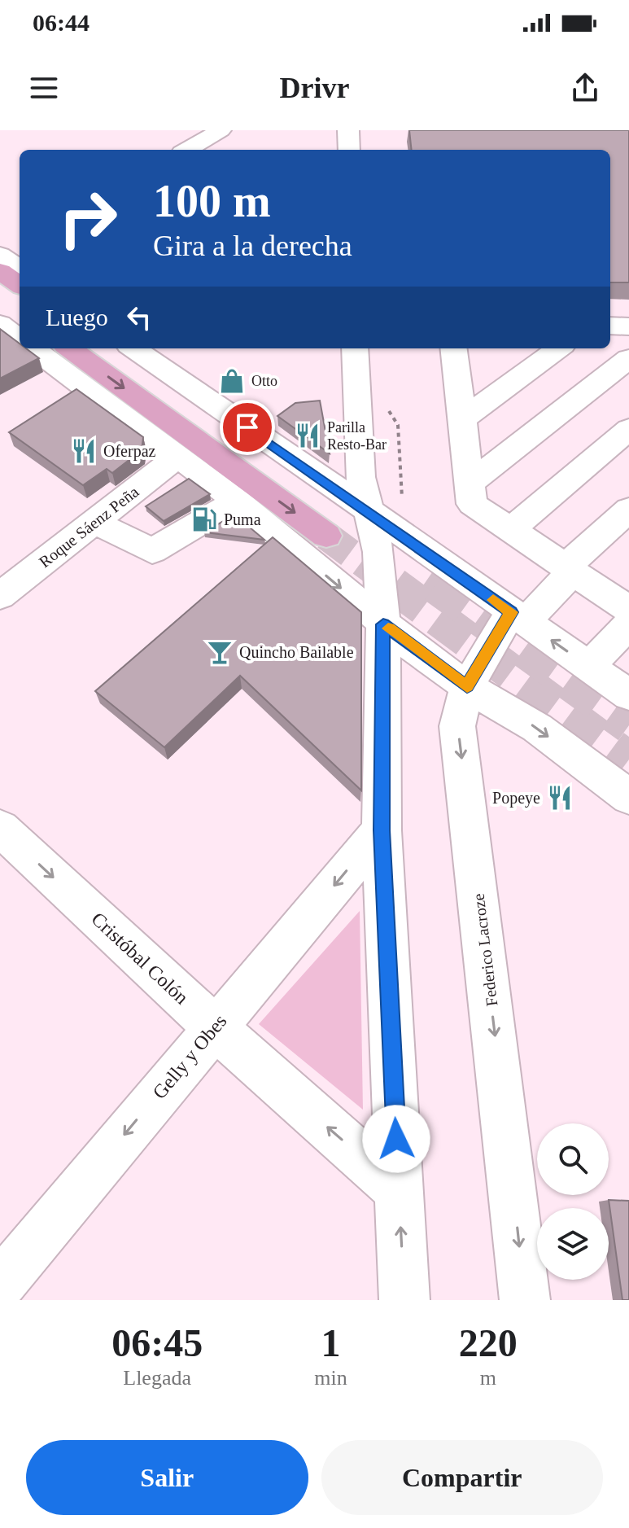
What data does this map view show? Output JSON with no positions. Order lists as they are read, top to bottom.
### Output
{
  "streets": {
    "street": [
      "Roque Sáenz Peña",
      "Federico Lacroze",
      "Cristóbal Colón",
      "Gelly y Obes"
    ]
  },
  "crossings": [
    ["Cristóbal Colón", "Gelly y Obes"]
  ],
  "one_way": ["Gelly y Obes"],
  "places": {
    "shop": ["Otto"],
    "restaurant": ["Parilla Resto-Bar", "Oferpaz", "Popeye"],
    "fuel station": ["Puma"],
    "bar": ["Quincho Bailable"]
  },
  "page": {
    "status": "06:44",
    "header": "Drivr",
    "turn": ["100 m", "Gira a la derecha"],
    "then": "Luego",
    "eta": [
      "06:45",
      "Llegada",
      "1",
      "min",
      "220",
      "m"
    ],
    "buttons": ["Salir", "Compartir"]
  }
}
